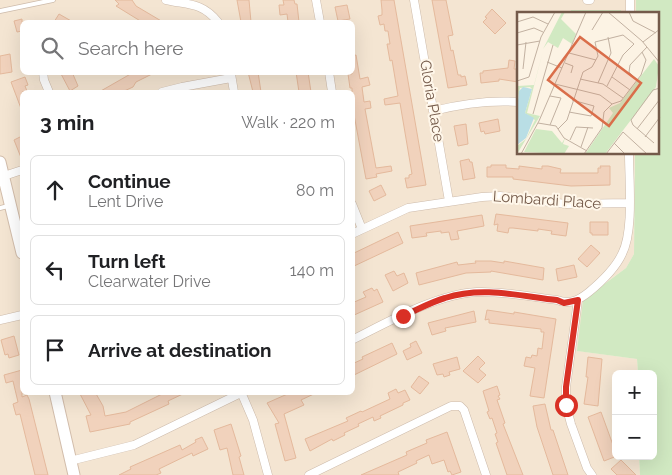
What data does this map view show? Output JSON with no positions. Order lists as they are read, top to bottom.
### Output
{
  "streets": {
    "street": ["Gloria Place", "Lombardi Place"]
  },
  "crossings": [
    ["Gloria Place", "Lombardi Place"]
  ],
  "page": {
    "search": "Search here",
    "heading": ["3 min", "Walk · 220 m"],
    "list": [
      ["Continue", "Lent Drive", "80 m"],
      ["Turn left", "Clearwater Drive", "140 m"],
      "Arrive at destination"
    ],
    "map_buttons": ["+", "−"]
  }
}
